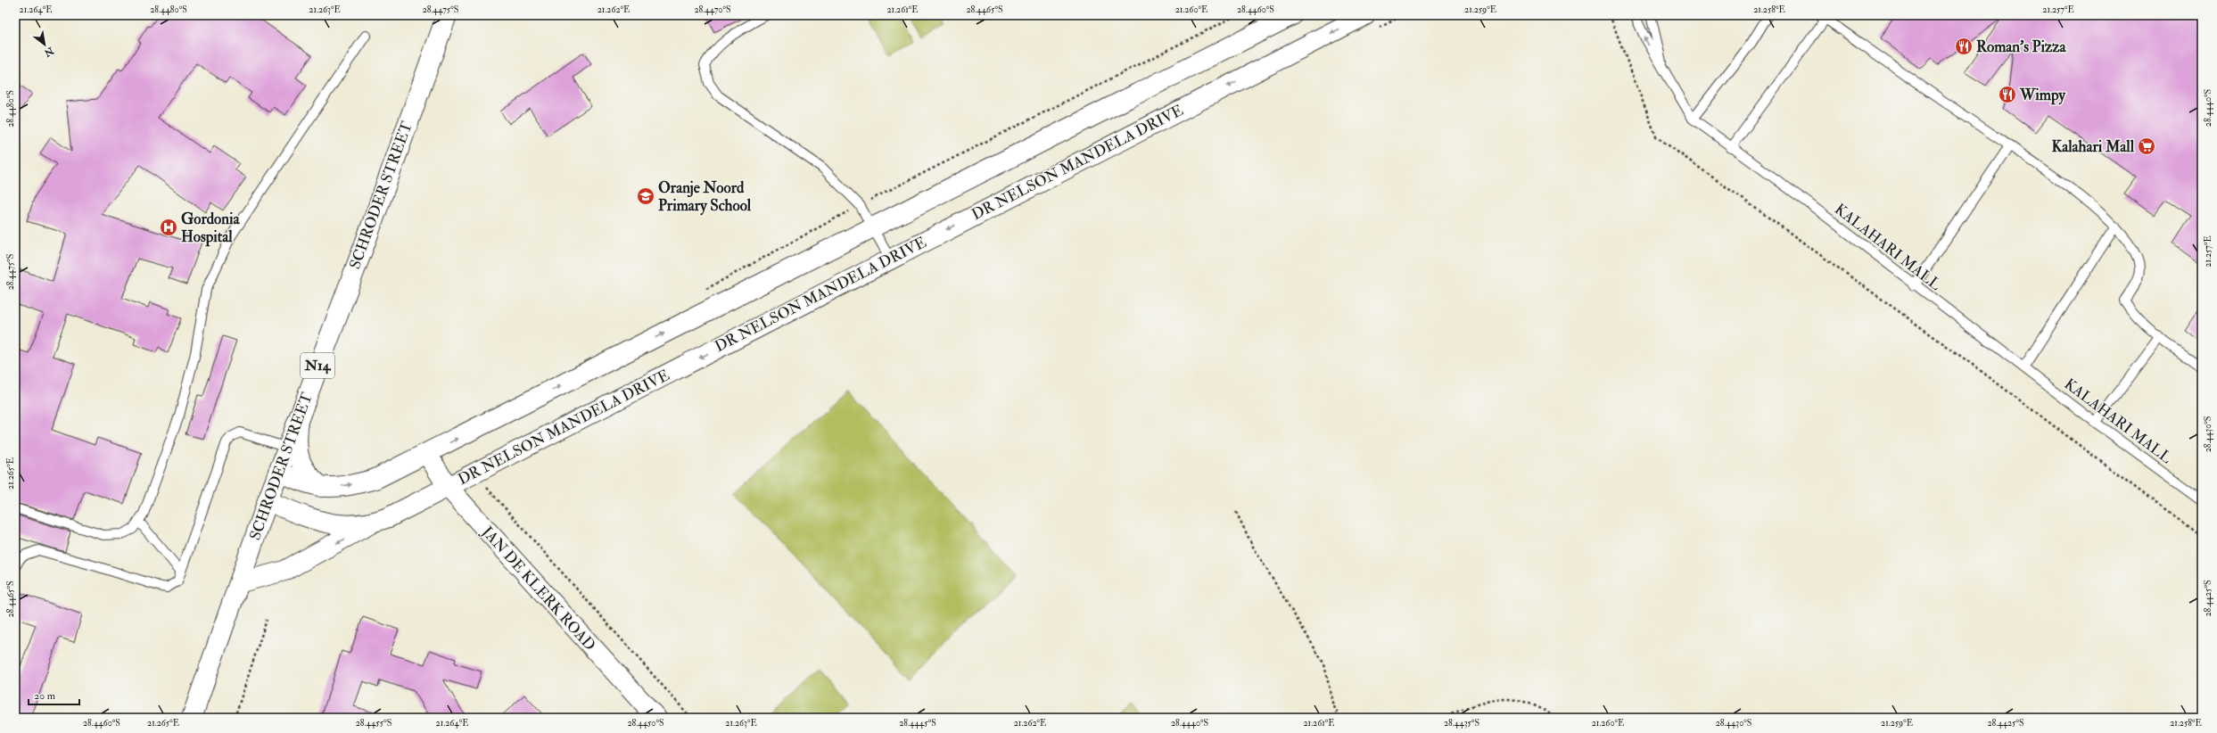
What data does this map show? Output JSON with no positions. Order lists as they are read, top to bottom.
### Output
{
  "streets": {
    "main road": [
      "DR NELSON MANDELA DRIVE",
      "SCHRODER STREET",
      "N14",
      "JAN DE KLERK ROAD"
    ],
    "lane": ["KALAHARI MALL"]
  },
  "crossings": [
    ["DR NELSON MANDELA DRIVE", "SCHRODER STREET"],
    ["DR NELSON MANDELA DRIVE", "JAN DE KLERK ROAD"]
  ],
  "places": {
    "restaurant": ["Roman's Pizza", "Wimpy"],
    "supermarket": ["Kalahari Mall"],
    "school or university": ["Oranje Noord Primary School"],
    "hospital": ["Gordonia Hospital"]
  },
  "scale_bar": "20 m",
  "north": "bottom right",
  "coordinates": [
    "21.264°E",
    "28.4480°S",
    "21.263°E",
    "28.4475°S",
    "21.262°E",
    "28.4470°S",
    "21.261°E",
    "28.4465°S",
    "21.260°E",
    "28.4460°S",
    "21.259°E",
    "21.258°E",
    "21.257°E",
    "28.4440°S",
    "28.4430°S",
    "21.265°E",
    "28.4425°S",
    "28.4455°S",
    "28.4450°S",
    "28.4445°S",
    "28.4435°S"
  ]
}
